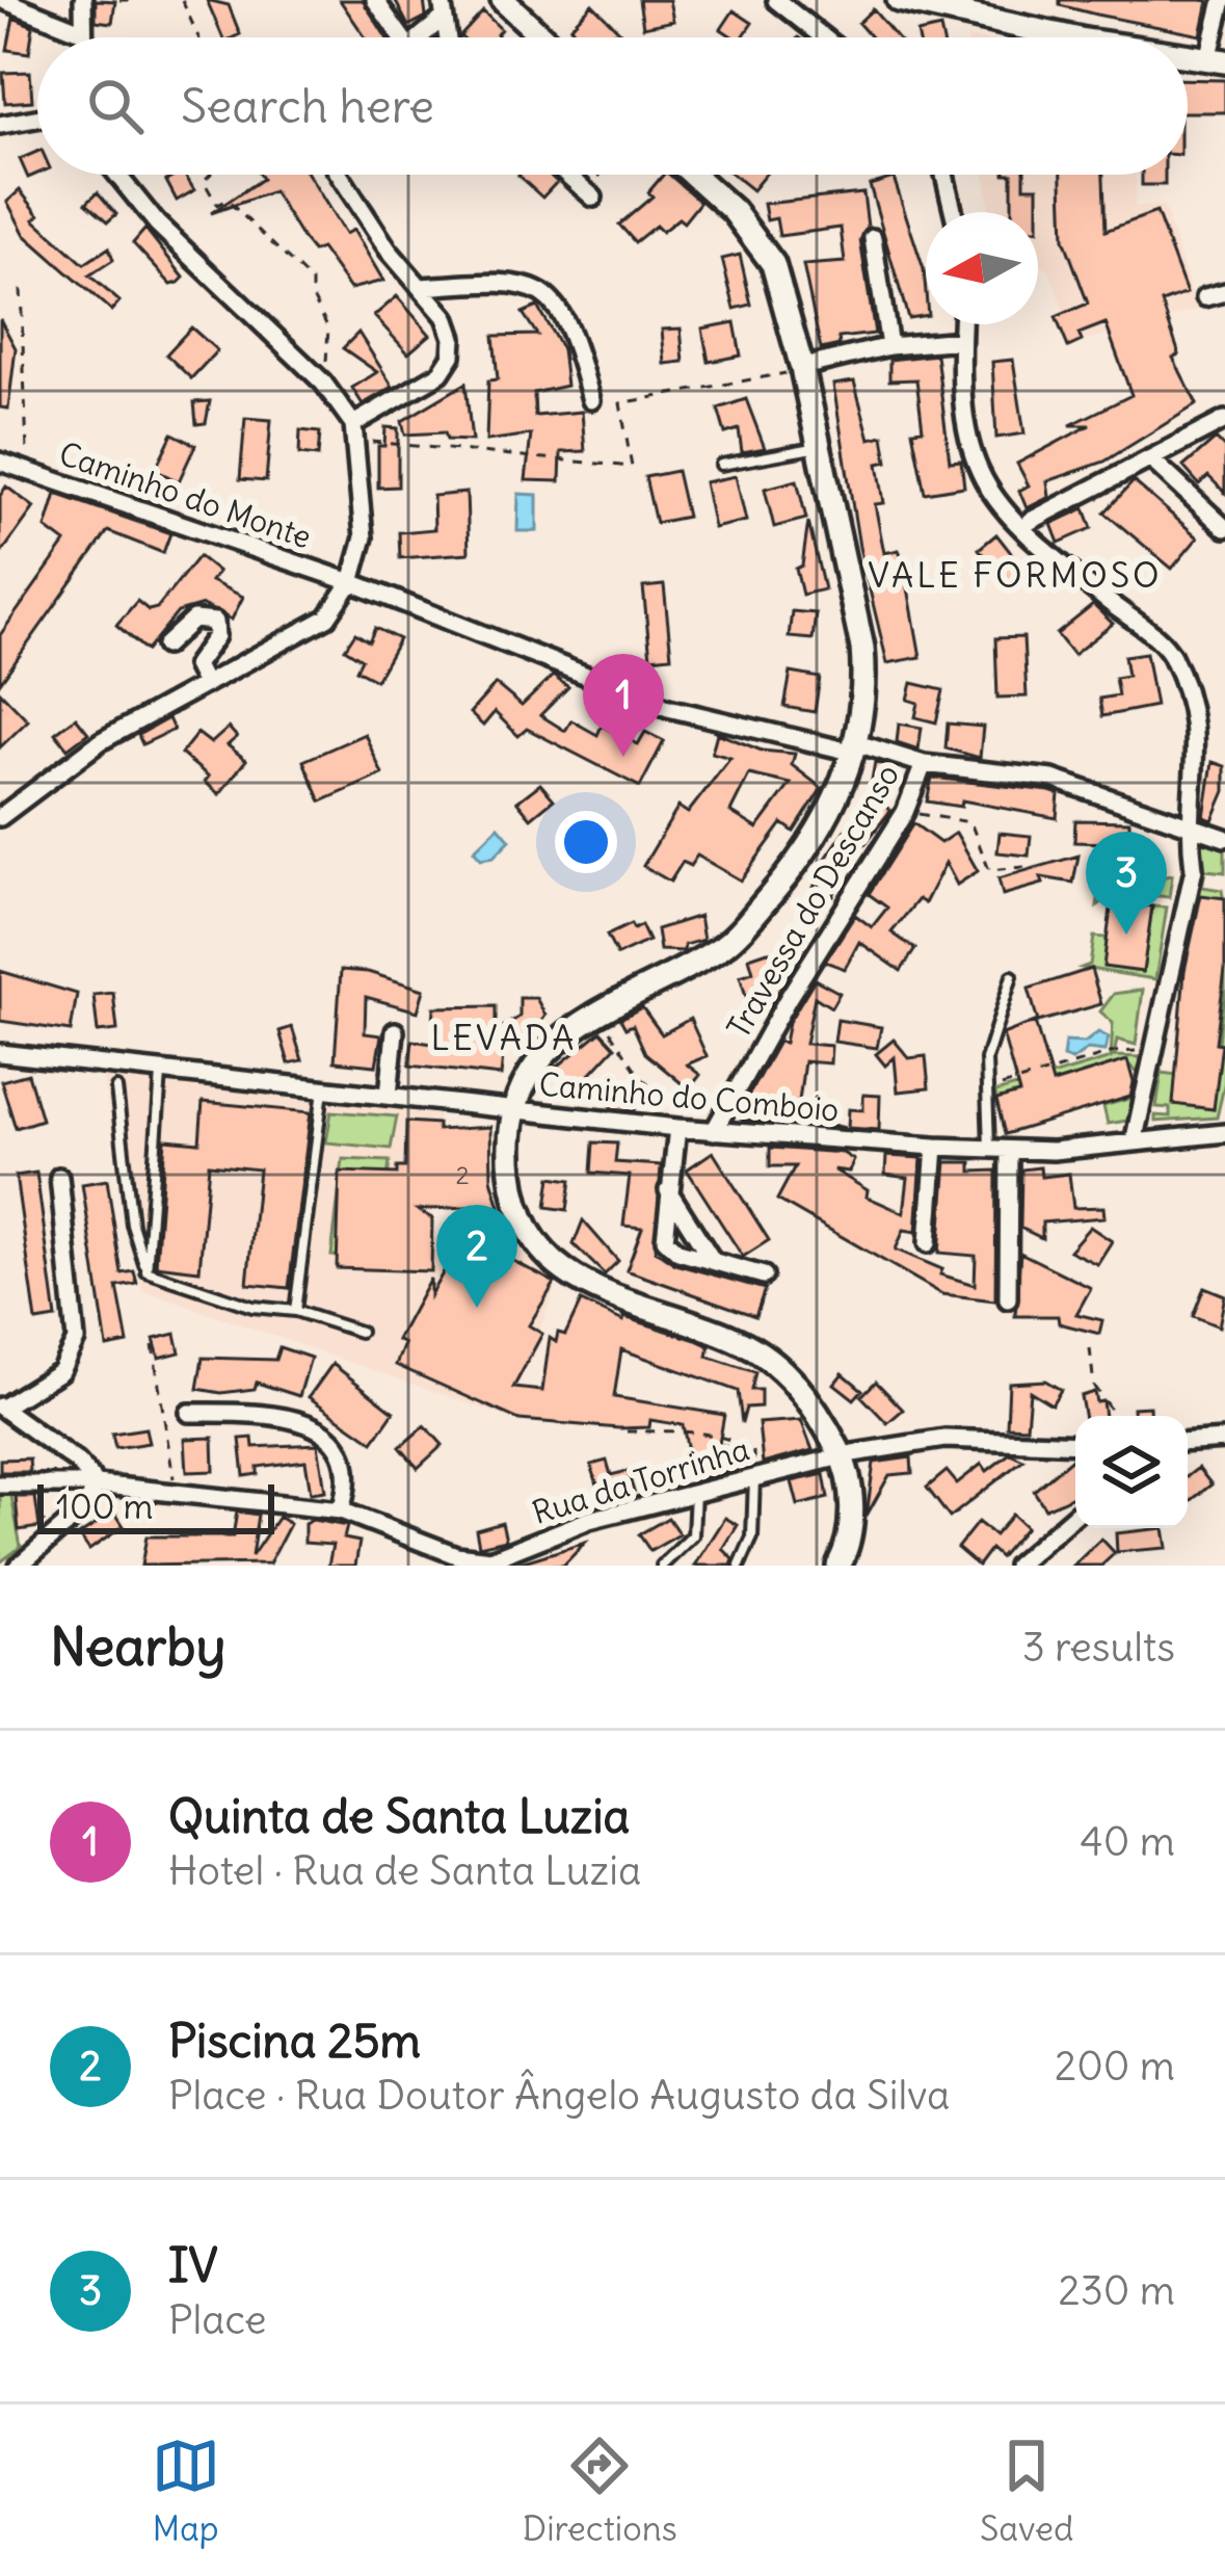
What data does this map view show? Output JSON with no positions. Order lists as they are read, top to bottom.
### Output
{
  "streets": {
    "street": [
      "Caminho do Monte",
      "Travessa do Descanso",
      "Caminho do Comboio",
      "Rua da Torrinha"
    ]
  },
  "crossings": [
    ["Caminho do Monte", "Travessa do Descanso"],
    ["Travessa do Descanso", "Caminho do Comboio"]
  ],
  "districts": ["VALE FORMOSO", "LEVADA"],
  "house_numbers": ["2"],
  "scale_bar": "100 m",
  "north": "left",
  "page": {
    "search": "Search here",
    "pins": ["1", "3", "2"],
    "scale": "100 m",
    "heading": ["Nearby", "3 results"],
    "list": [
      {
        "mark": "1",
        "name": "Quinta de Santa Luzia",
        "note": "Hotel · Rua de Santa Luzia",
        "value": "40 m"
      },
      {
        "mark": "2",
        "name": "Piscina 25m",
        "note": "Place · Rua Doutor Ângelo Augusto da Silva",
        "value": "200 m"
      },
      {
        "mark": "3",
        "name": "IV",
        "note": "Place",
        "value": "230 m"
      }
    ],
    "nav": ["Map", "Directions", "Saved"]
  }
}
